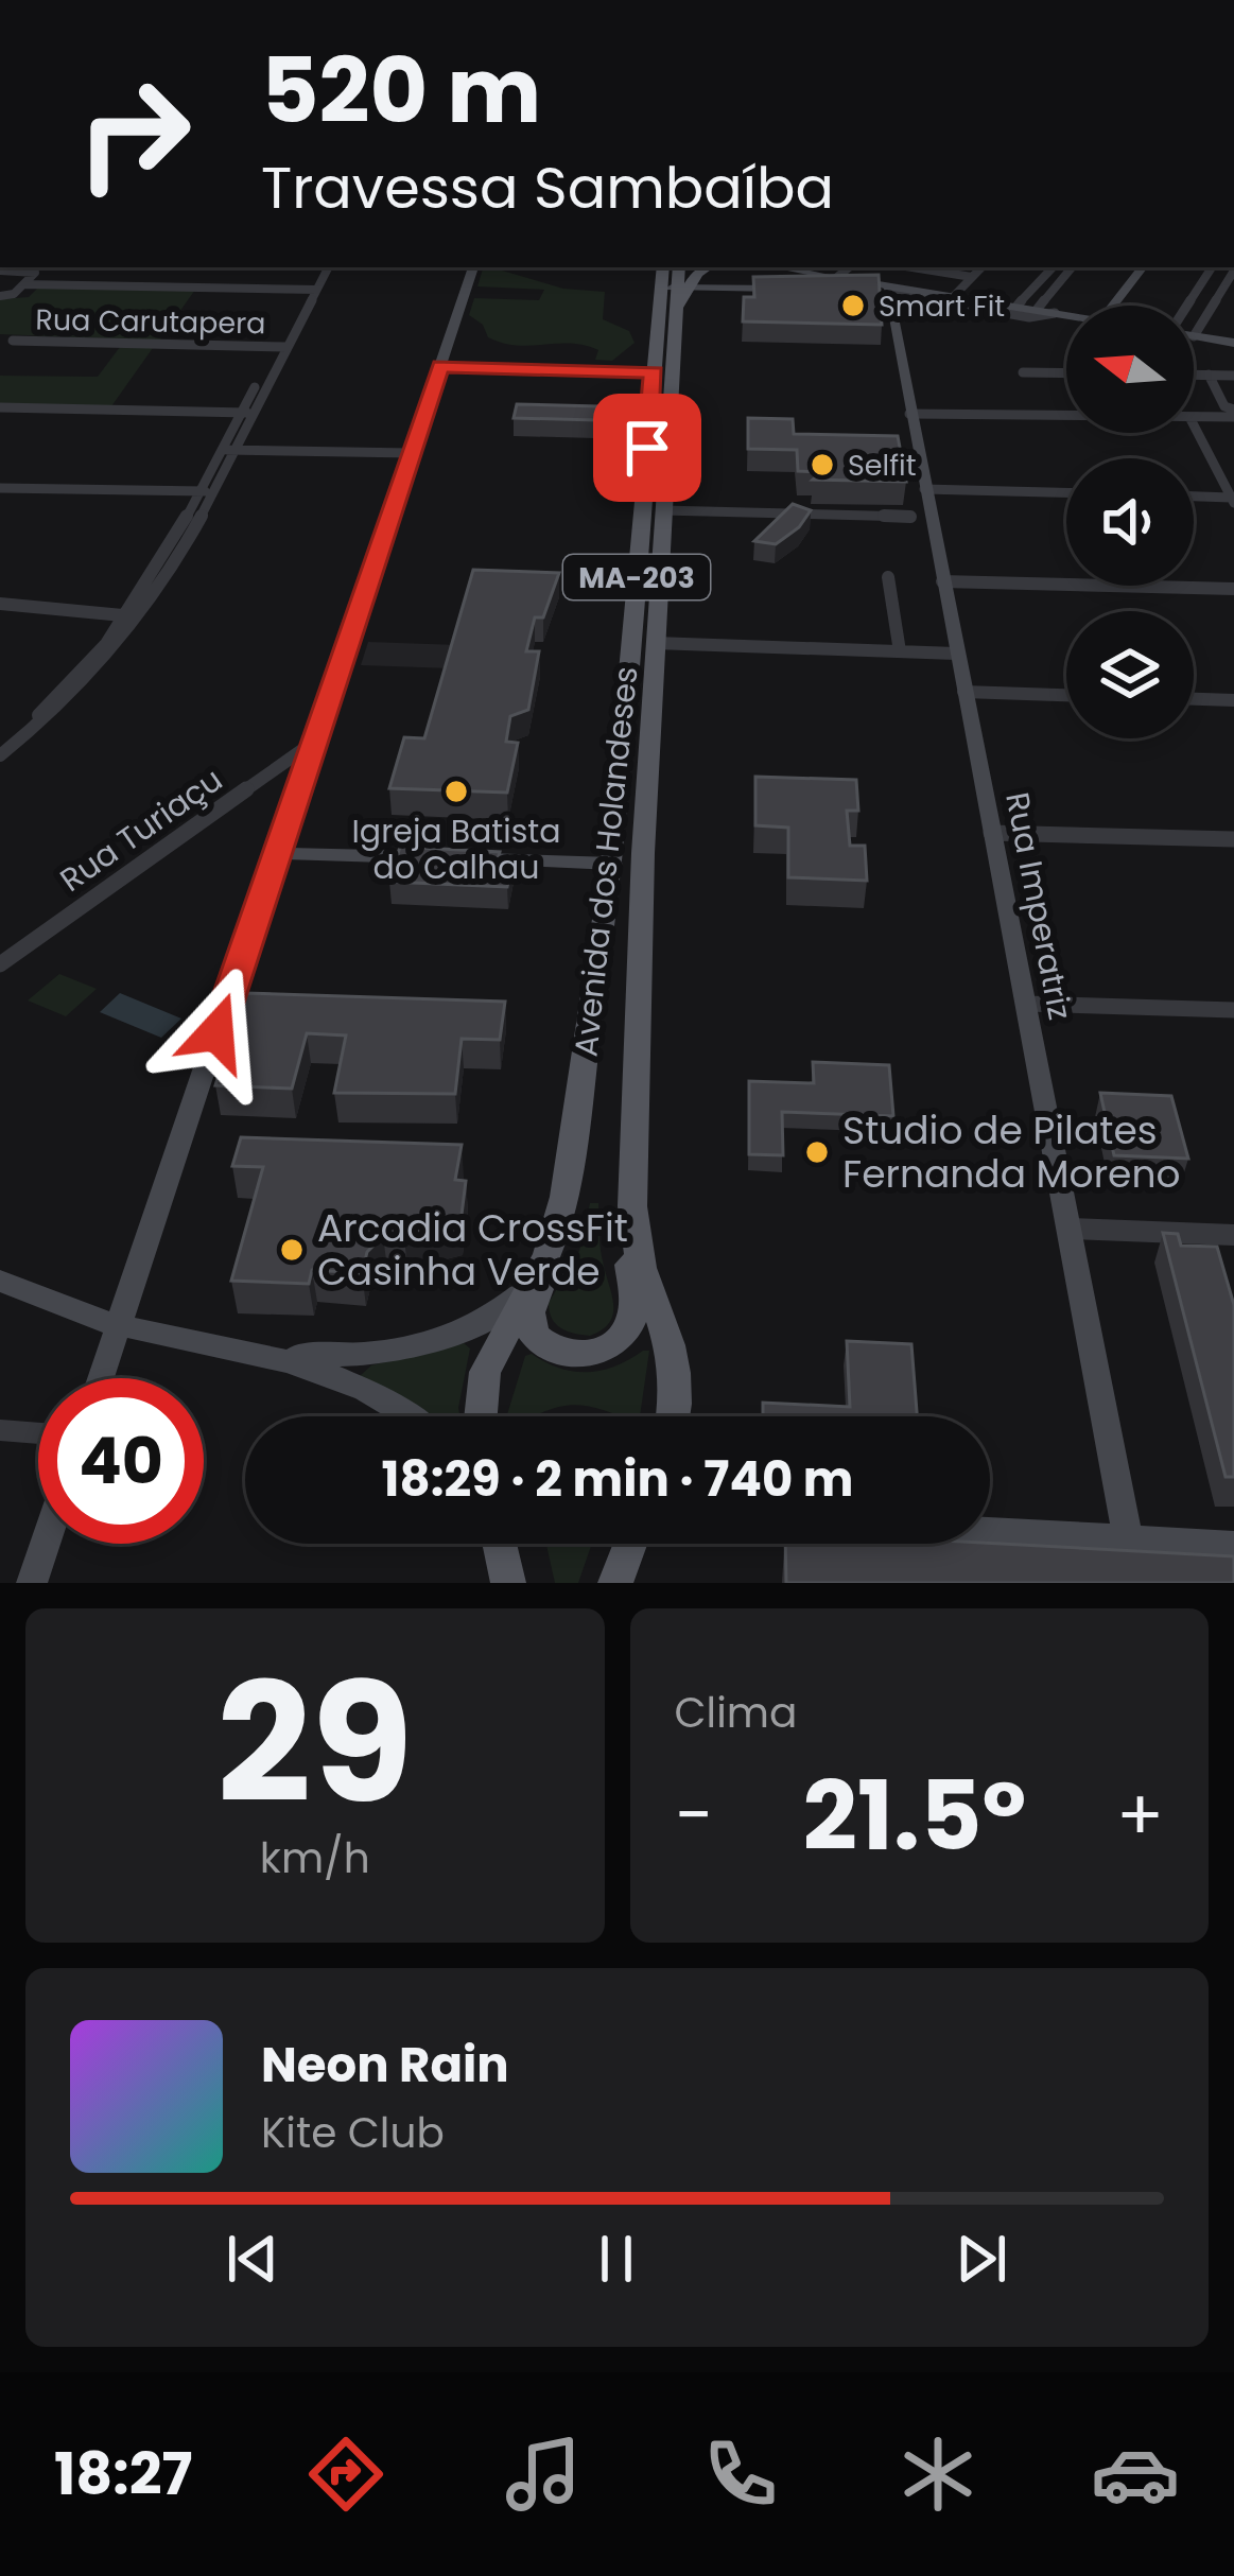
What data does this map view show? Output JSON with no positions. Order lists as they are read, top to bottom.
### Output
{
  "streets": {
    "main road": ["MA-203", "Avenida dos Holandeses"],
    "street": ["Rua Carutapera", "Rua Turiaçu", "Rua Imperatriz"]
  },
  "places": [
    "Smart Fit",
    "Selfit",
    "Igreja Batista do Calhau",
    "Studio de Pilates Fernanda Moreno",
    "Arcadia CrossFit Casinha Verde"
  ],
  "north": "left",
  "page": {
    "turn": ["520 m", "Travessa Sambaíba"],
    "limit": "40",
    "trip": "18:29 · 2 min · 740 m",
    "tile": [
      ["29", "km/h"],
      "Clima"
    ],
    "heat": ["−", "21.5°", "+"],
    "song": ["Neon Rain", "Kite Club"],
    "tabs": "18:27"
  }
}
